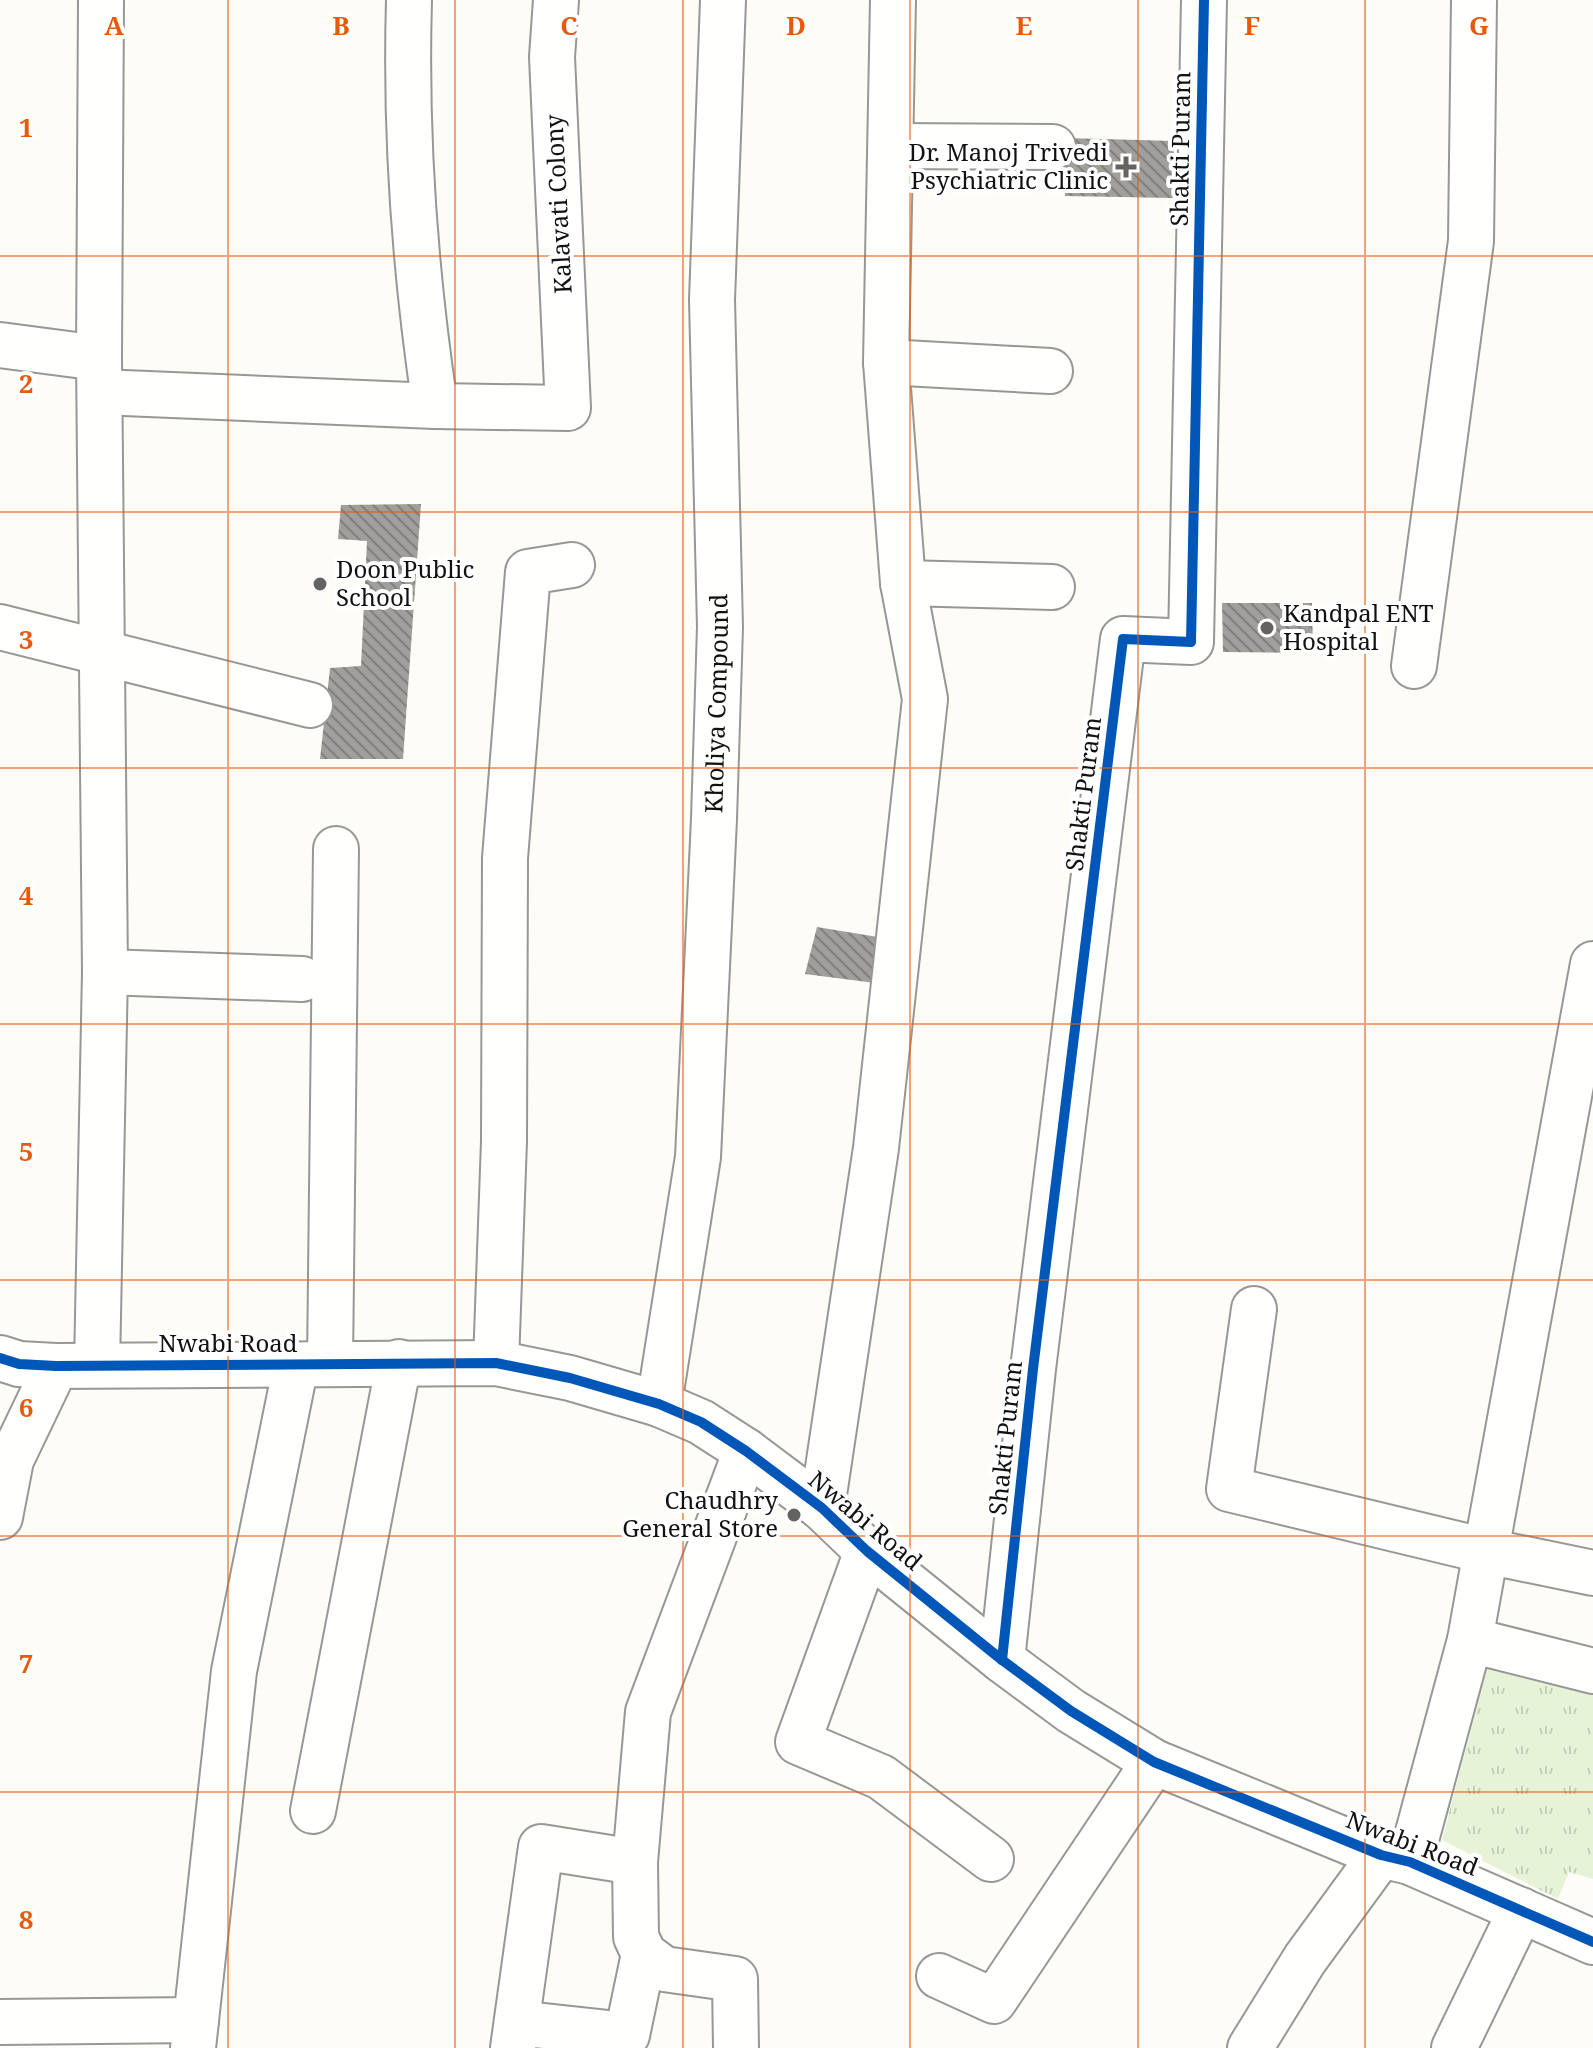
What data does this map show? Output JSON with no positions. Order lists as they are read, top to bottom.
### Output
{
  "streets": {
    "street": [
      "Shakti Puram",
      "Kalavati Colony",
      "Kholiya Compound",
      "Nwabi Road"
    ]
  },
  "crossings": [
    ["Shakti Puram", "Nwabi Road"],
    ["Kholiya Compound", "Nwabi Road"]
  ],
  "places": {
    "health": ["Dr. Manoj Trivedi Psychiatric Clinic"],
    "other": ["Doon Public School", "Kandpal ENT Hospital", "Chaudhry General Store"]
  },
  "grid": {
    "columns": [
      "A",
      "B",
      "C",
      "D",
      "E",
      "F",
      "G"
    ],
    "rows": [
      "1",
      "2",
      "3",
      "4",
      "5",
      "6",
      "7",
      "8"
    ]
  }
}
